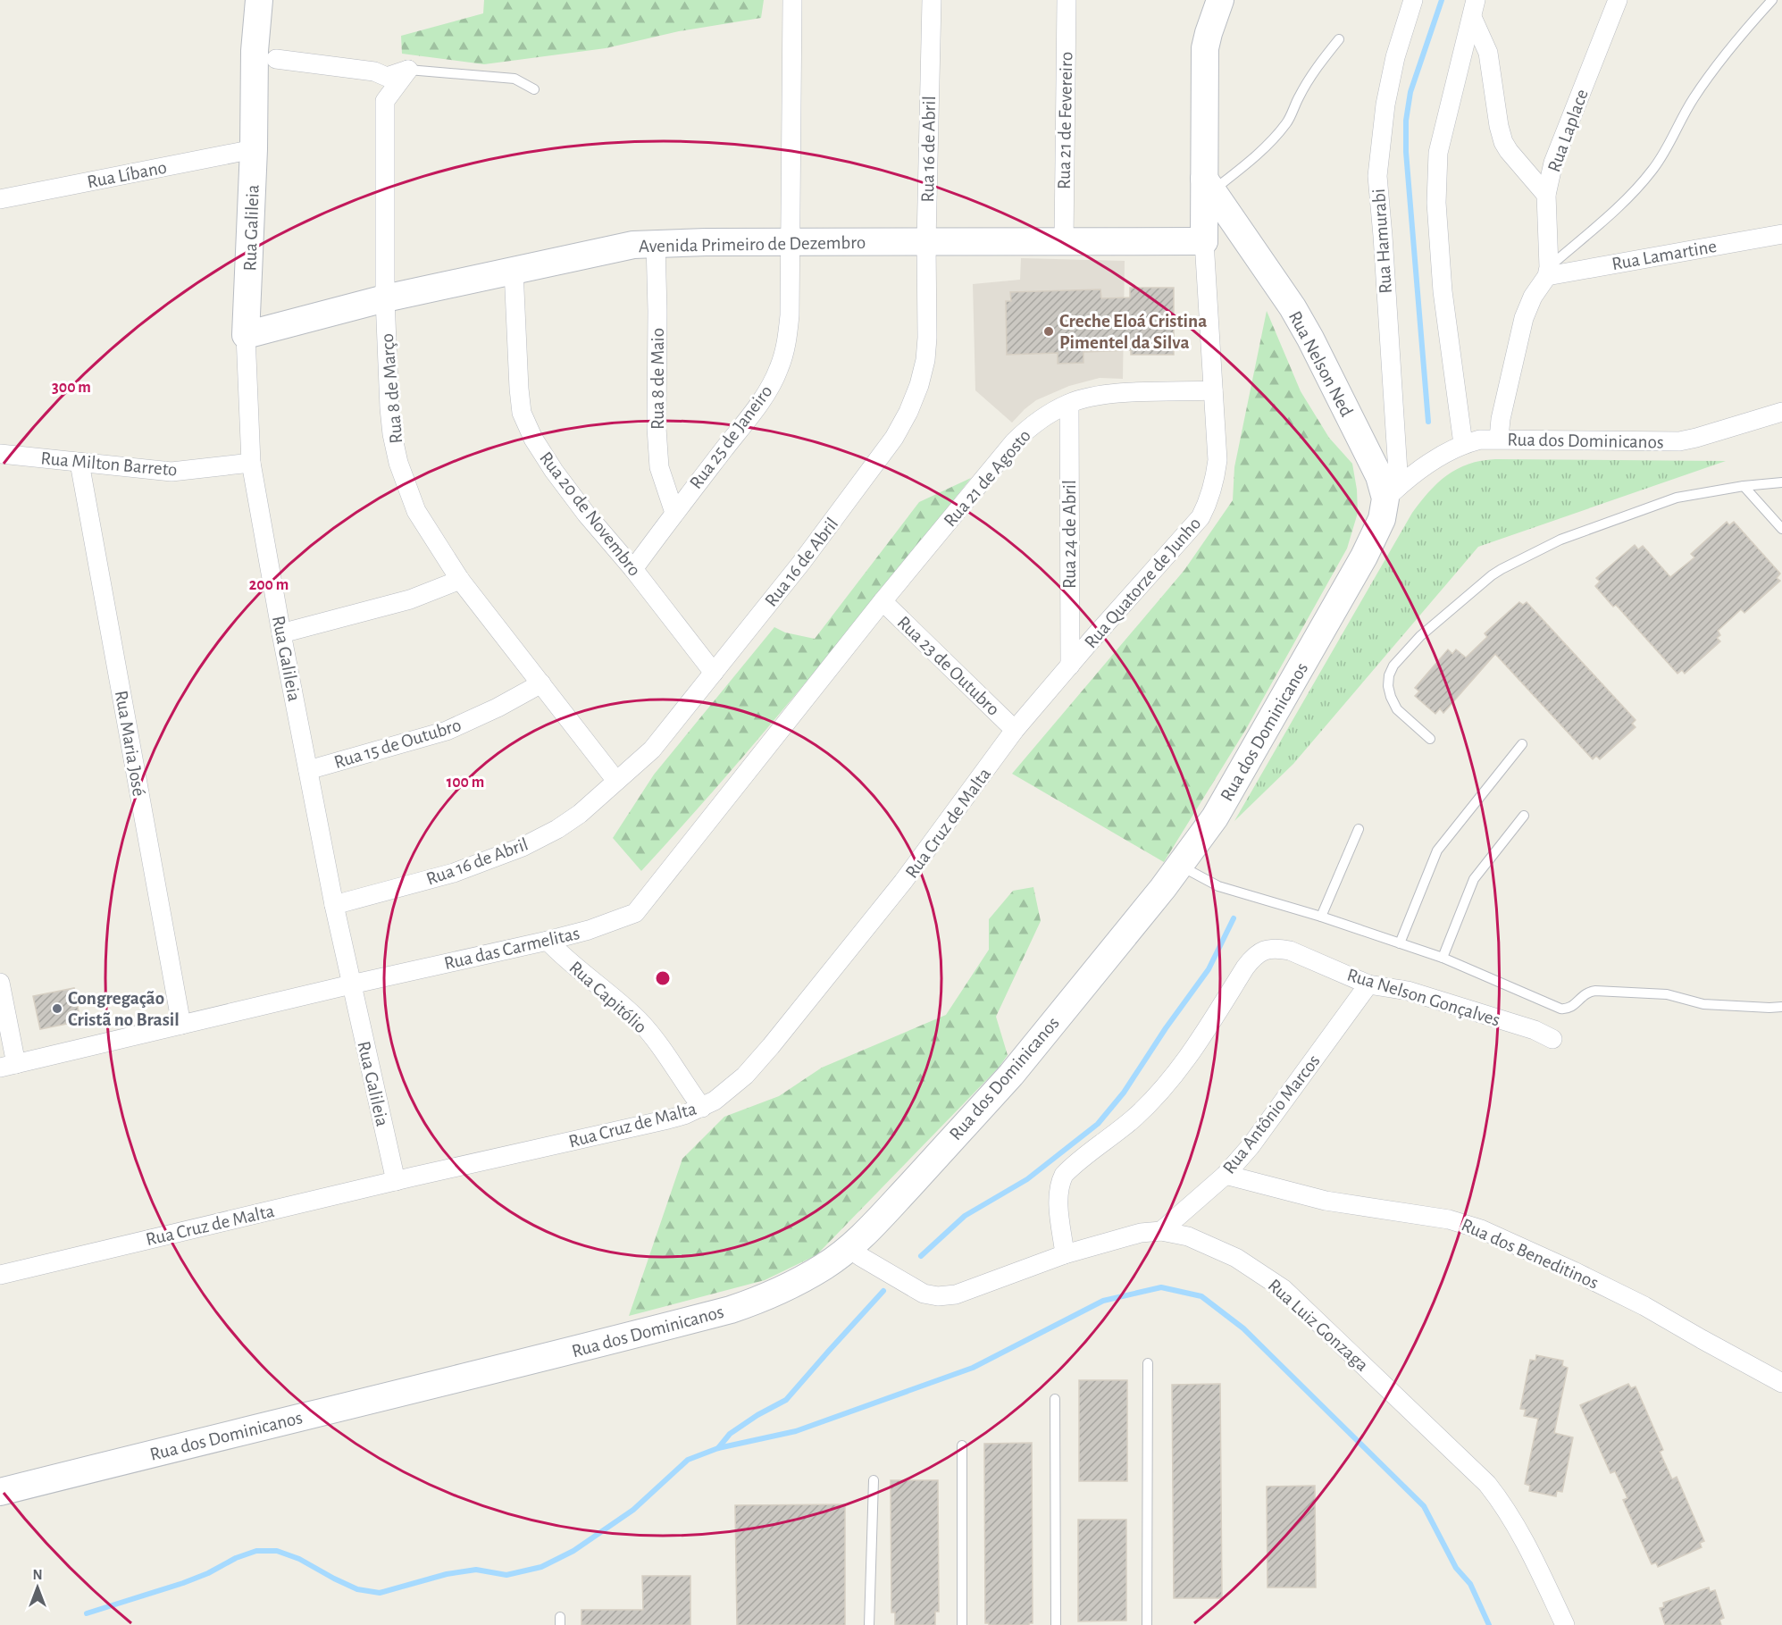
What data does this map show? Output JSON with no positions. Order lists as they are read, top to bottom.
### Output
{
  "streets": {
    "street": [
      "Rua 21 de Fevereiro",
      "Rua Laplace",
      "Rua 16 de Abril",
      "Rua Líbano",
      "Rua Galileia",
      "Rua Hamurabi",
      "Avenida Primeiro de Dezembro",
      "Rua Lamartine",
      "Rua Nelson Ned",
      "Rua 8 de Maio",
      "Rua 8 de Março",
      "Rua 25 de Janeiro",
      "Rua dos Dominicanos",
      "Rua Milton Barreto",
      "Rua 21 de Agosto",
      "Rua 20 de Novembro",
      "Rua 24 de Abril",
      "Rua Quatorze de Junho",
      "Rua 23 de Outubro",
      "Rua Maria José",
      "Rua 15 de Outubro",
      "Rua Cruz de Malta",
      "Rua das Carmelitas",
      "Rua Capitólio",
      "Rua Nelson Gonçalves",
      "Rua Antônio Marcos",
      "Rua dos Beneditinos",
      "Rua Luiz Gonzaga"
    ]
  },
  "crossings": [
    ["Rua 21 de Fevereiro", "Avenida Primeiro de Dezembro"],
    ["Rua Laplace", "Rua Lamartine"],
    ["Rua 16 de Abril", "Rua Galileia"],
    ["Rua 16 de Abril", "Avenida Primeiro de Dezembro"],
    ["Rua 16 de Abril", "Rua 8 de Março"],
    ["Rua 16 de Abril", "Rua 20 de Novembro"],
    ["Rua Líbano", "Rua Galileia"],
    ["Rua Galileia", "Avenida Primeiro de Dezembro"],
    ["Rua Galileia", "Rua Milton Barreto"],
    ["Rua Galileia", "Rua 15 de Outubro"],
    ["Rua Galileia", "Rua Cruz de Malta"],
    ["Rua Galileia", "Rua das Carmelitas"],
    ["Rua Hamurabi", "Rua Nelson Ned"],
    ["Rua Hamurabi", "Rua dos Dominicanos"],
    ["Avenida Primeiro de Dezembro", "Rua 8 de Maio"],
    ["Avenida Primeiro de Dezembro", "Rua 8 de Março"],
    ["Avenida Primeiro de Dezembro", "Rua 25 de Janeiro"],
    ["Avenida Primeiro de Dezembro", "Rua 20 de Novembro"],
    ["Avenida Primeiro de Dezembro", "Rua Quatorze de Junho"],
    ["Rua Nelson Ned", "Rua dos Dominicanos"],
    ["Rua 8 de Maio", "Rua 25 de Janeiro"],
    ["Rua 8 de Março", "Rua 15 de Outubro"],
    ["Rua 25 de Janeiro", "Rua 20 de Novembro"],
    ["Rua dos Dominicanos", "Rua Luiz Gonzaga"],
    ["Rua Milton Barreto", "Rua Maria José"],
    ["Rua 21 de Agosto", "Rua 24 de Abril"],
    ["Rua 21 de Agosto", "Rua Quatorze de Junho"],
    ["Rua 21 de Agosto", "Rua 23 de Outubro"],
    ["Rua 21 de Agosto", "Rua das Carmelitas"],
    ["Rua 24 de Abril", "Rua Quatorze de Junho"],
    ["Rua 24 de Abril", "Rua Cruz de Malta"],
    ["Rua Quatorze de Junho", "Rua Cruz de Malta"],
    ["Rua 23 de Outubro", "Rua Cruz de Malta"],
    ["Rua 23 de Outubro", "Rua das Carmelitas"],
    ["Rua Maria José", "Rua das Carmelitas"],
    ["Rua Cruz de Malta", "Rua Capitólio"],
    ["Rua das Carmelitas", "Rua Capitólio"],
    ["Rua Nelson Gonçalves", "Rua Antônio Marcos"],
    ["Rua Nelson Gonçalves", "Rua Luiz Gonzaga"],
    ["Rua Antônio Marcos", "Rua dos Beneditinos"],
    ["Rua Antônio Marcos", "Rua Luiz Gonzaga"]
  ],
  "places": ["Creche Eloá Cristina Pimentel da Silva", "Congregação Cristã no Brasil"],
  "north": "top",
  "rings": ["300 m", "200 m", "100 m"]
}
